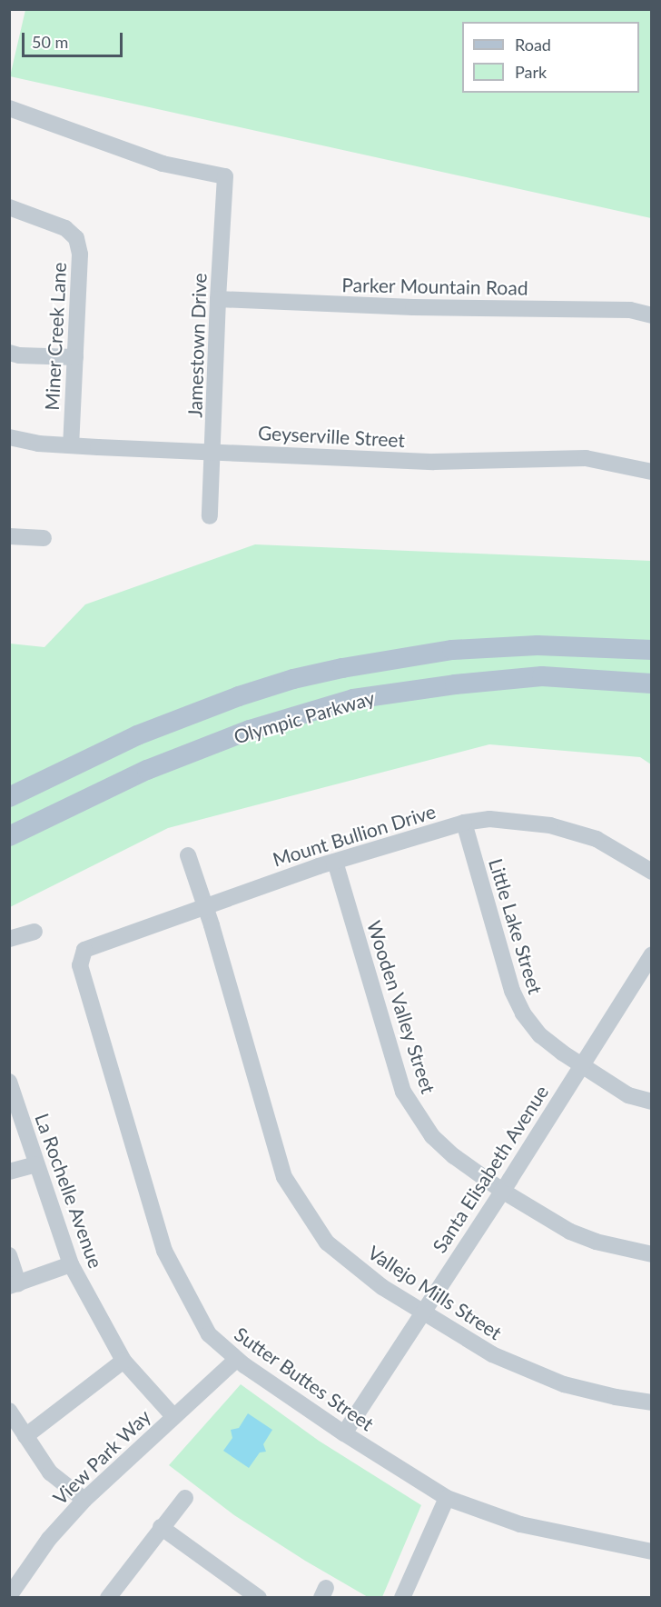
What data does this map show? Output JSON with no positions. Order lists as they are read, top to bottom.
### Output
{
  "streets": {
    "main road": ["Olympic Parkway"],
    "street": [
      "Parker Mountain Road",
      "Miner Creek Lane",
      "Jamestown Drive",
      "Geyserville Street",
      "Mount Bullion Drive",
      "Little Lake Street",
      "Wooden Valley Street",
      "Santa Elisabeth Avenue",
      "La Rochelle Avenue",
      "Vallejo Mills Street",
      "Sutter Buttes Street",
      "View Park Way"
    ]
  },
  "crossings": [
    ["Parker Mountain Road", "Jamestown Drive"],
    ["Miner Creek Lane", "Geyserville Street"],
    ["Jamestown Drive", "Geyserville Street"],
    ["Mount Bullion Drive", "Little Lake Street"],
    ["Mount Bullion Drive", "Wooden Valley Street"],
    ["Mount Bullion Drive", "Vallejo Mills Street"],
    ["Mount Bullion Drive", "Sutter Buttes Street"],
    ["Little Lake Street", "Santa Elisabeth Avenue"],
    ["Wooden Valley Street", "Santa Elisabeth Avenue"],
    ["Santa Elisabeth Avenue", "Vallejo Mills Street"],
    ["Santa Elisabeth Avenue", "Sutter Buttes Street"],
    ["La Rochelle Avenue", "View Park Way"],
    ["Sutter Buttes Street", "View Park Way"]
  ],
  "legend": ["Road", "Park"],
  "scale_bar": "50 m"
}
